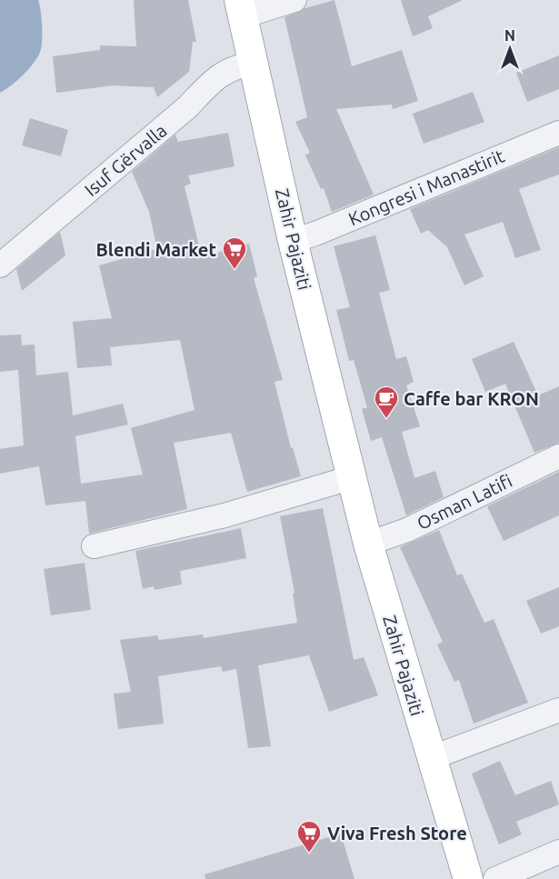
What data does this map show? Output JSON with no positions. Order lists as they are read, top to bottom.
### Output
{
  "streets": {
    "main road": ["Zahir Pajaziti"],
    "street": ["Isuf Gërvalla", "Kongresi i Manastirit", "Osman Latifi"]
  },
  "crossings": [
    ["Isuf Gërvalla", "Zahir Pajaziti"],
    ["Kongresi i Manastirit", "Zahir Pajaziti"],
    ["Zahir Pajaziti", "Osman Latifi"]
  ],
  "places": {
    "supermarket": ["Blendi Market", "Viva Fresh Store"],
    "cafe": ["Caffe bar KRON"]
  },
  "north": "top"
}
